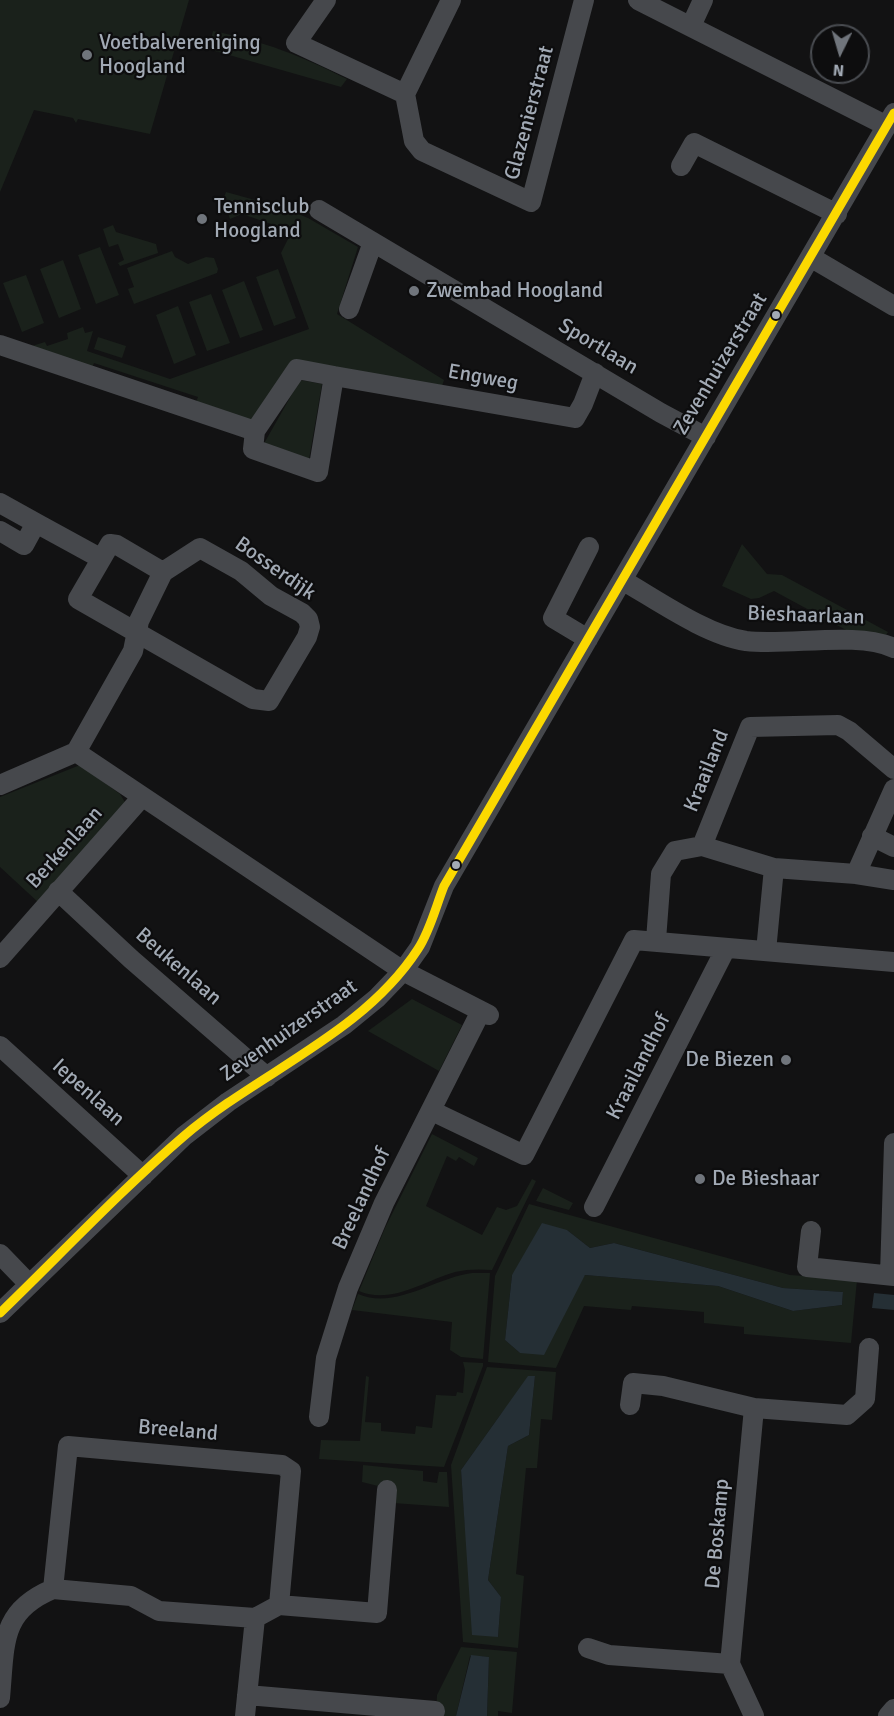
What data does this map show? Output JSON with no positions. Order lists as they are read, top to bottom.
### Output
{
  "streets": {
    "street": [
      "Glazenierstraat",
      "Sportlaan",
      "Zevenhuizerstraat",
      "Engweg",
      "Bosserdijk",
      "Bieshaarlaan",
      "Kraailand",
      "Berkenlaan",
      "Beukenlaan",
      "Kraailandhof",
      "Iepenlaan",
      "Breelandhof",
      "Breeland",
      "De Boskamp"
    ]
  },
  "crossings": [
    ["Sportlaan", "Zevenhuizerstraat"],
    ["Sportlaan", "Engweg"],
    ["Zevenhuizerstraat", "Bieshaarlaan"],
    ["Zevenhuizerstraat", "Beukenlaan"],
    ["Zevenhuizerstraat", "Iepenlaan"],
    ["Zevenhuizerstraat", "Breelandhof"],
    ["Berkenlaan", "Beukenlaan"]
  ],
  "places": [
    "Voetbalvereniging Hoogland",
    "Tennisclub Hoogland",
    "Zwembad Hoogland",
    "De Biezen",
    "De Bieshaar"
  ],
  "north": "bottom"
}
